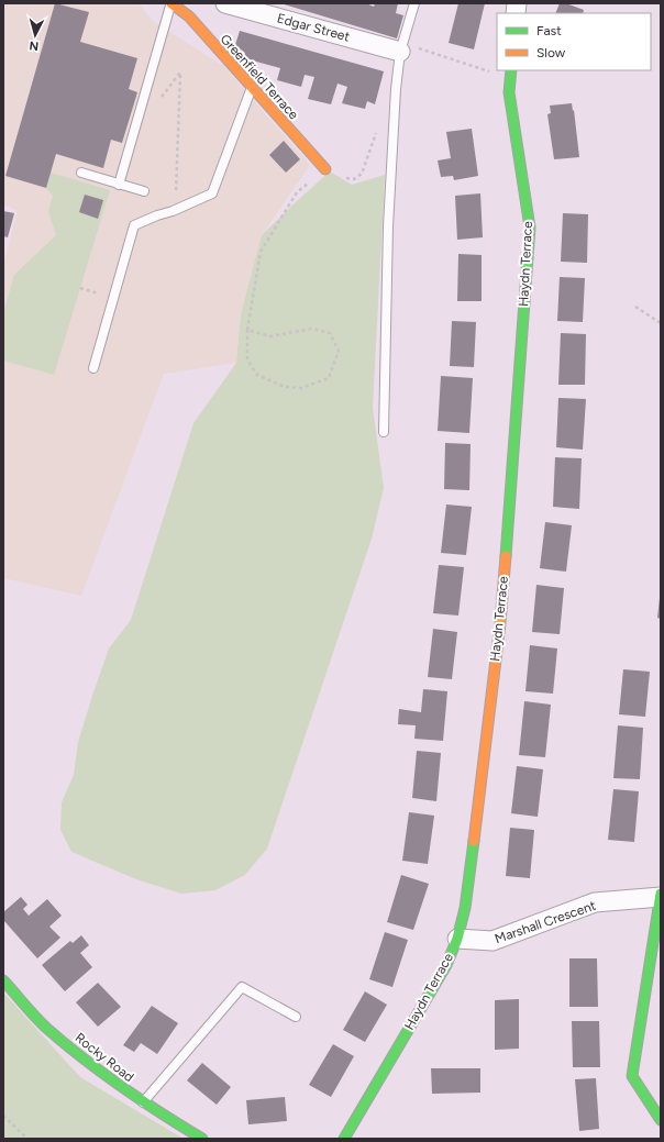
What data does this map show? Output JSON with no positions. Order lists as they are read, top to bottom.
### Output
{
  "streets": {
    "street": [
      "Edgar Street",
      "Greenfield Terrace",
      "Haydn Terrace",
      "Marshall Crescent",
      "Rocky Road"
    ]
  },
  "crossings": [
    ["Haydn Terrace", "Marshall Crescent"]
  ],
  "legend": ["Fast", "Slow"],
  "north": "bottom"
}
